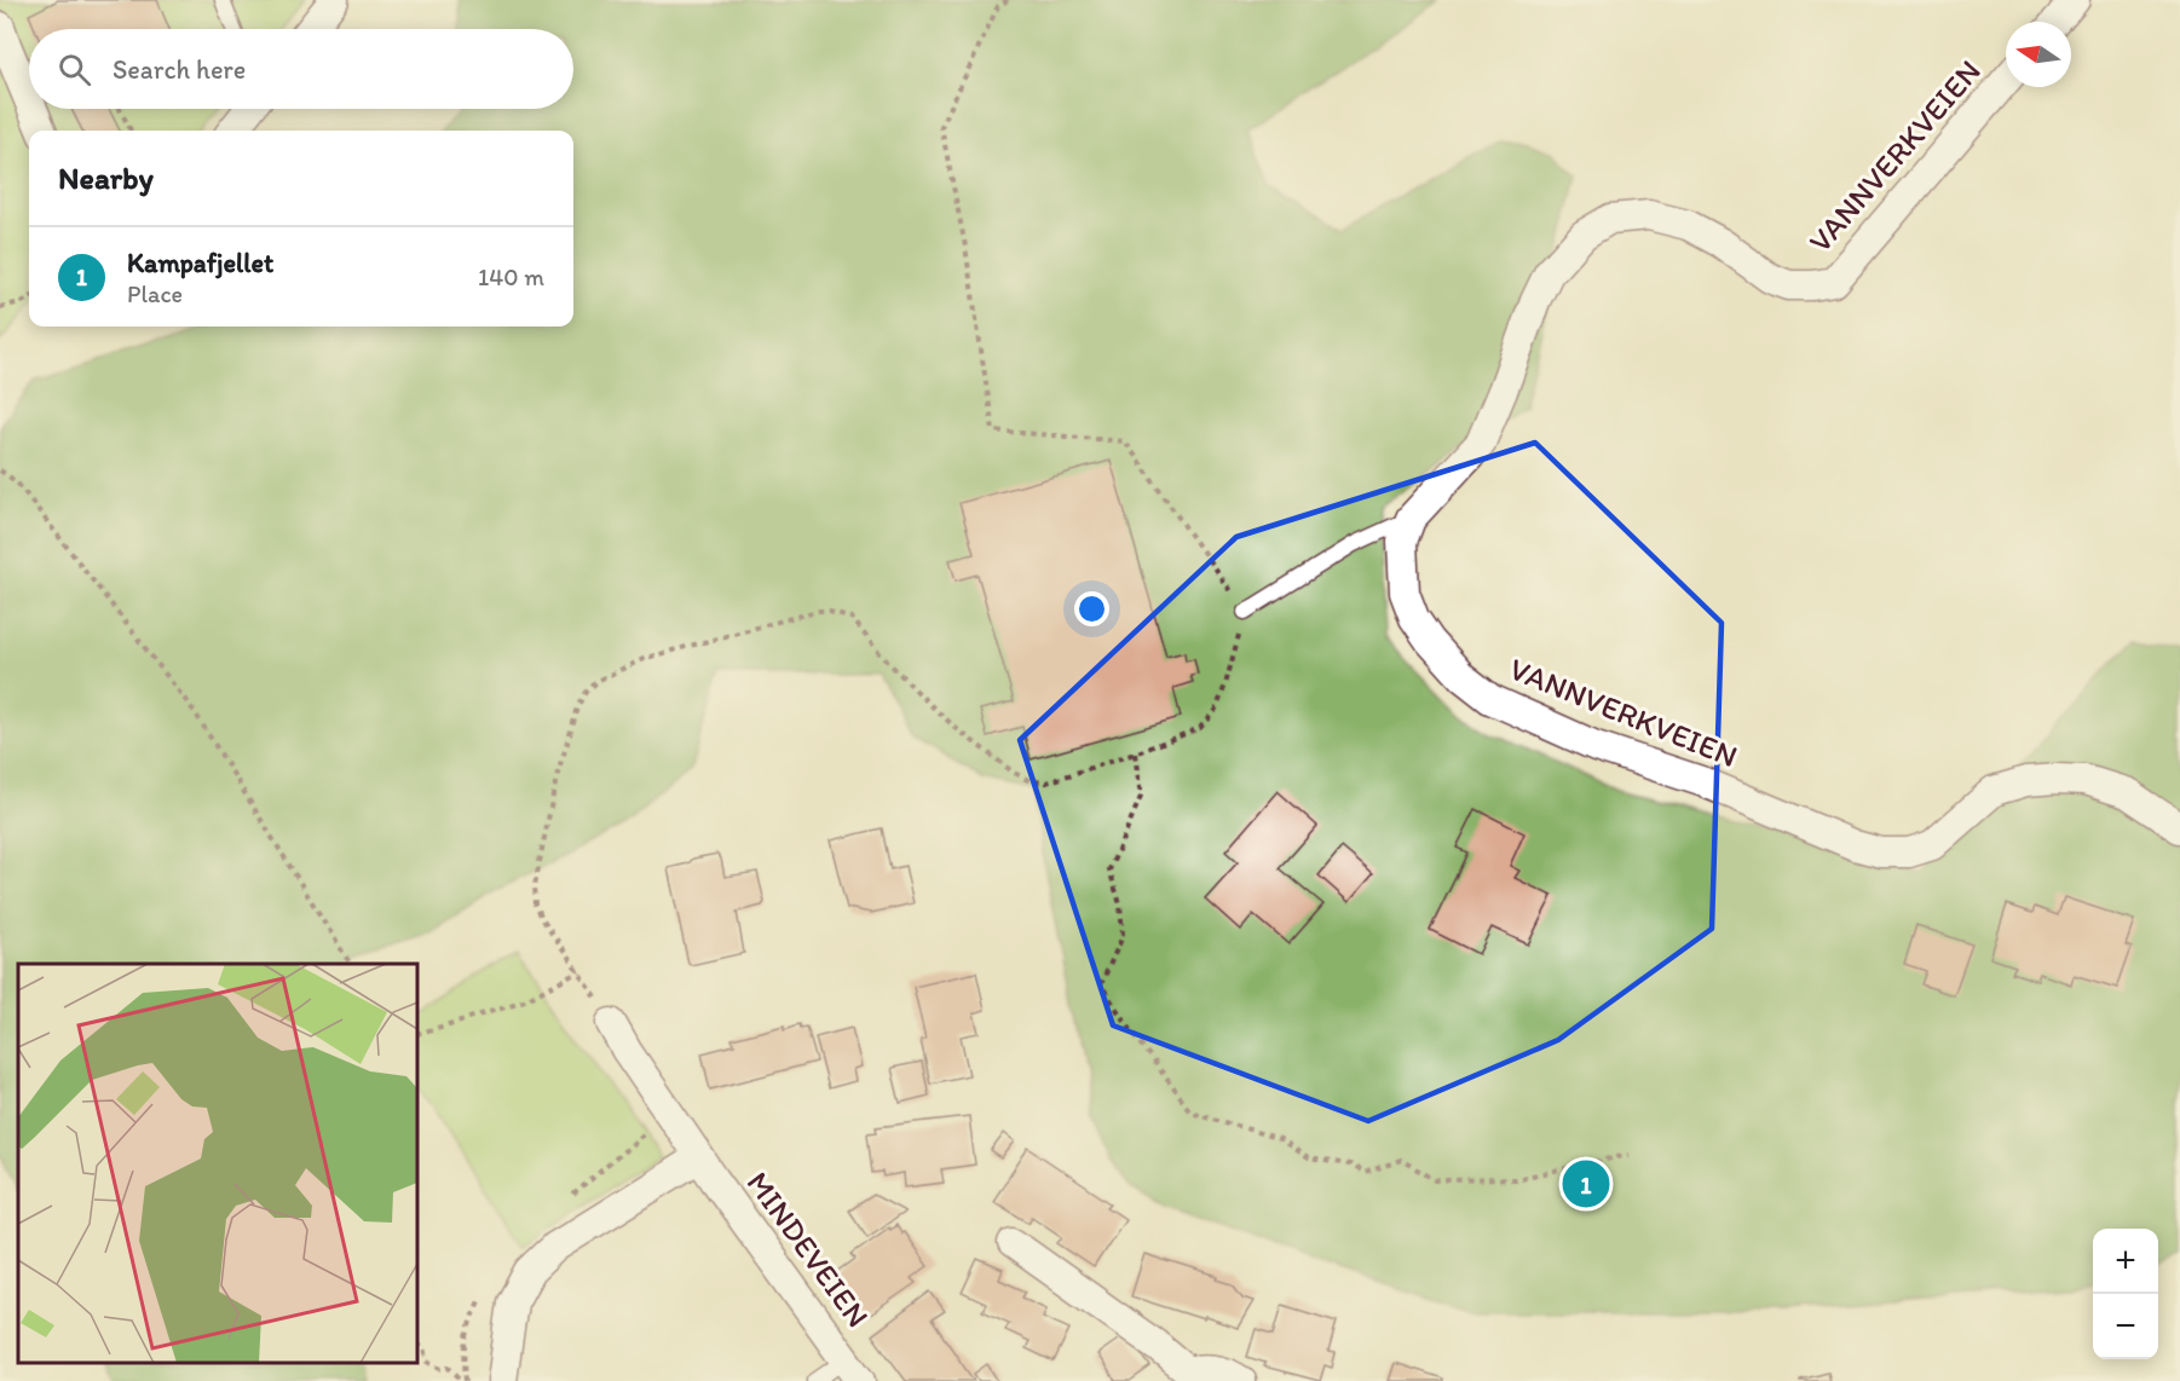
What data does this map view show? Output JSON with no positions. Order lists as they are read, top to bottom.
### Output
{
  "streets": {
    "street": ["VANNVERKVEIEN", "MINDEVEIEN"]
  },
  "north": "left",
  "page": {
    "search": "Search here",
    "heading": "Nearby",
    "list": [
      {
        "mark": "1",
        "name": "Kampafjellet",
        "note": "Place",
        "value": "140 m"
      }
    ],
    "pins": "1",
    "map_buttons": ["+", "−"]
  }
}
